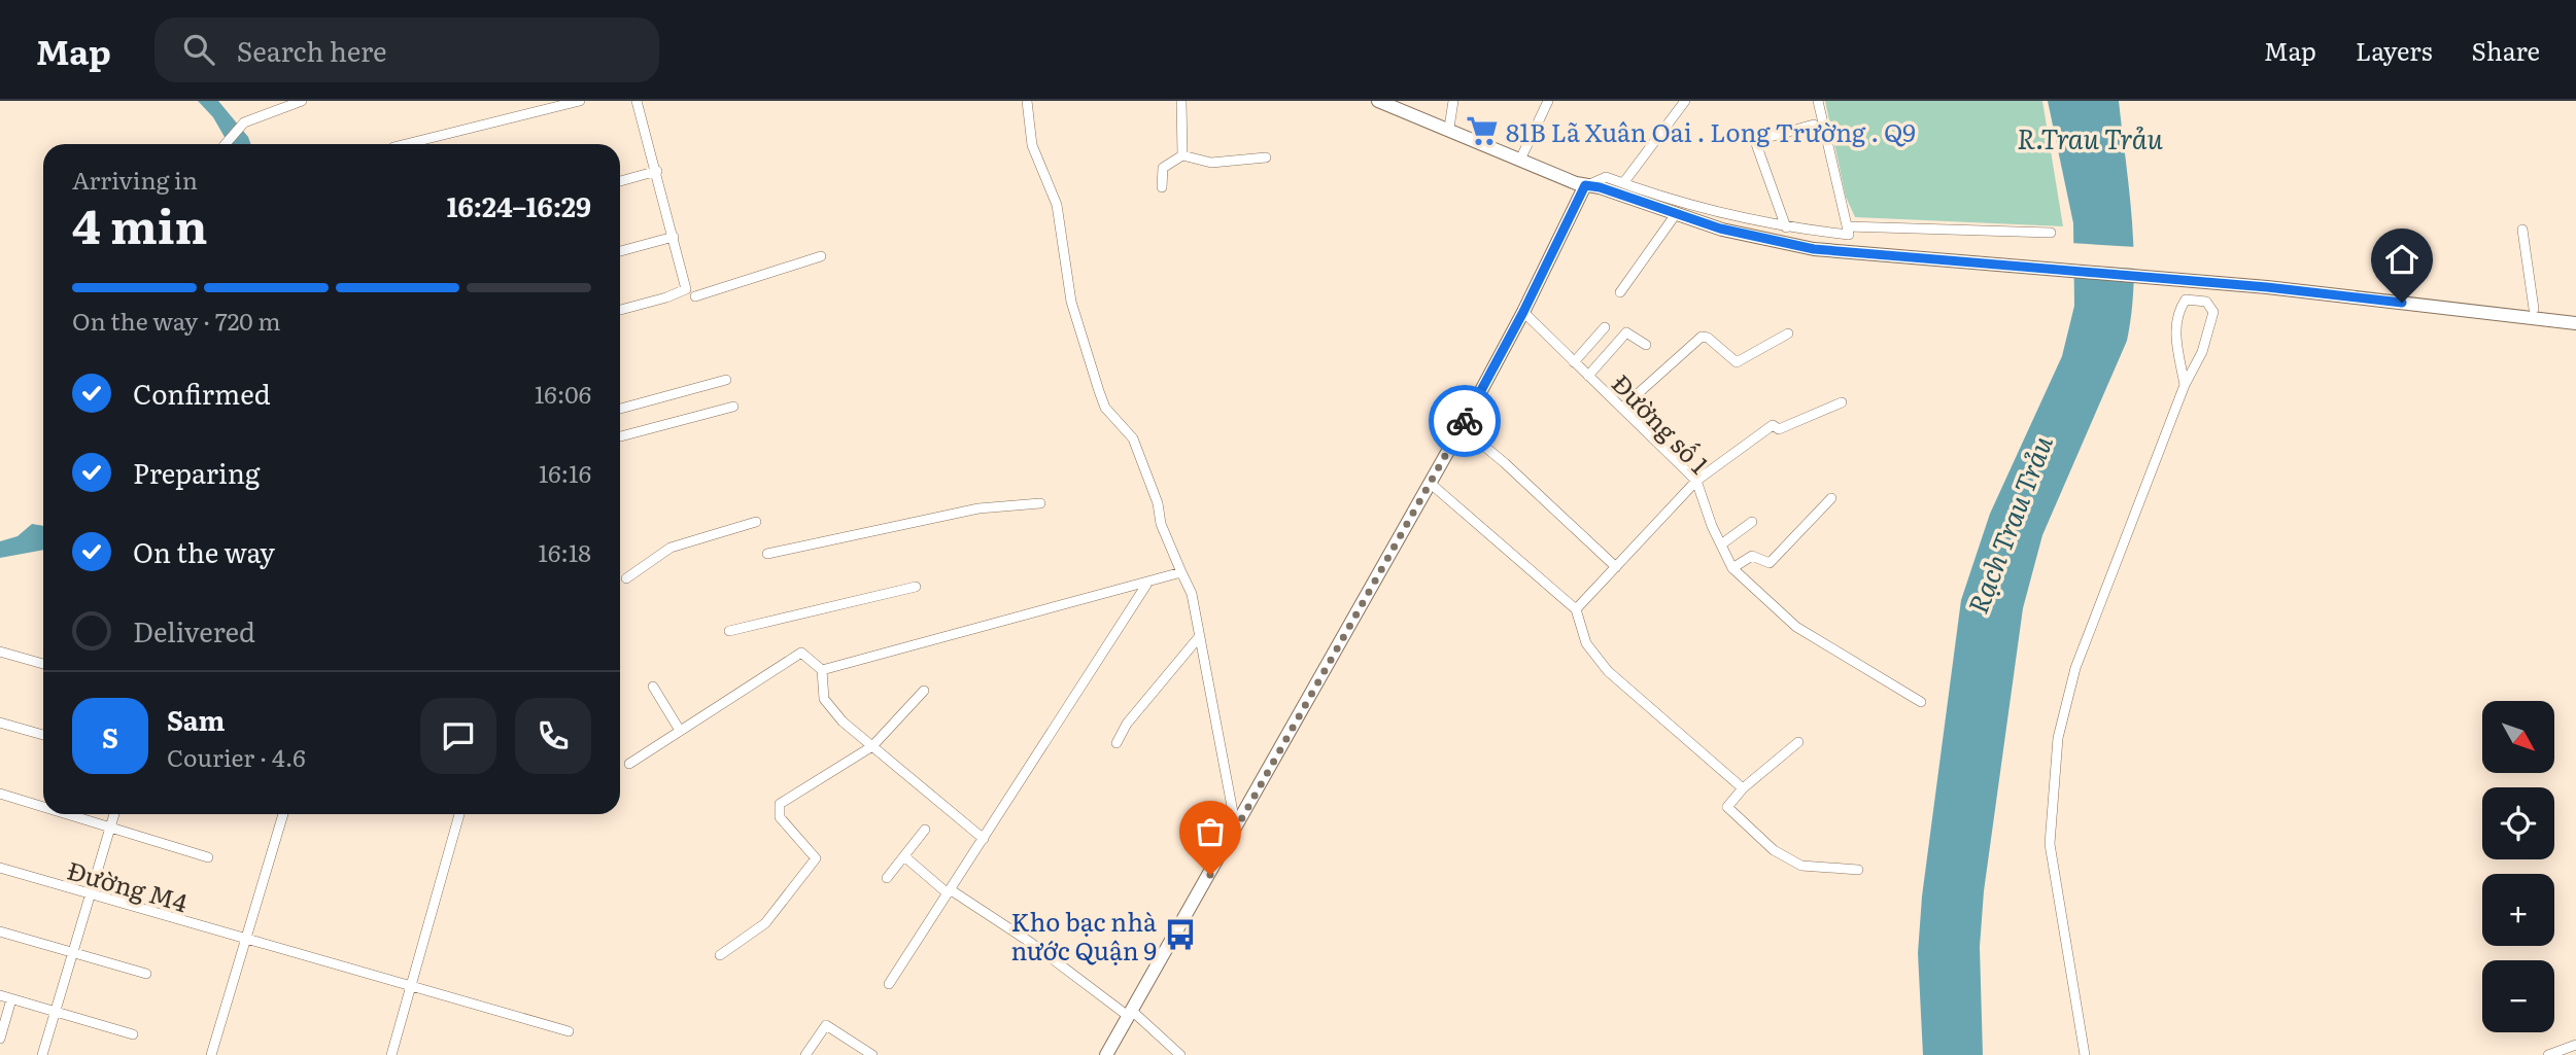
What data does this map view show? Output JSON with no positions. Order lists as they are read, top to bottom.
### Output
{
  "streets": {
    "street": ["Đường số 1", "Đường M4"]
  },
  "water": ["R.Trau Trảu", "Rạch Trau Trảu"],
  "places": {
    "supermarket": ["81B Lã Xuân Oai . Long Trường . Q9"],
    "bus stop": ["Kho bạc nhà nước Quận 9"]
  },
  "north": "bottom right",
  "page": {
    "header": "Map",
    "search": "Search here",
    "nav": ["Map", "Layers", "Share"],
    "heading": ["4 min", "Arriving in", "16:24–16:29"],
    "panel": ["Sam", "Courier · 4.6"],
    "bar": "On the way · 720 m",
    "list": [
      ["Confirmed", "16:06"],
      ["Preparing", "16:16"],
      ["On the way", "16:18"],
      "Delivered"
    ],
    "round": "S",
    "map_buttons": ["+", "−"]
  }
}
